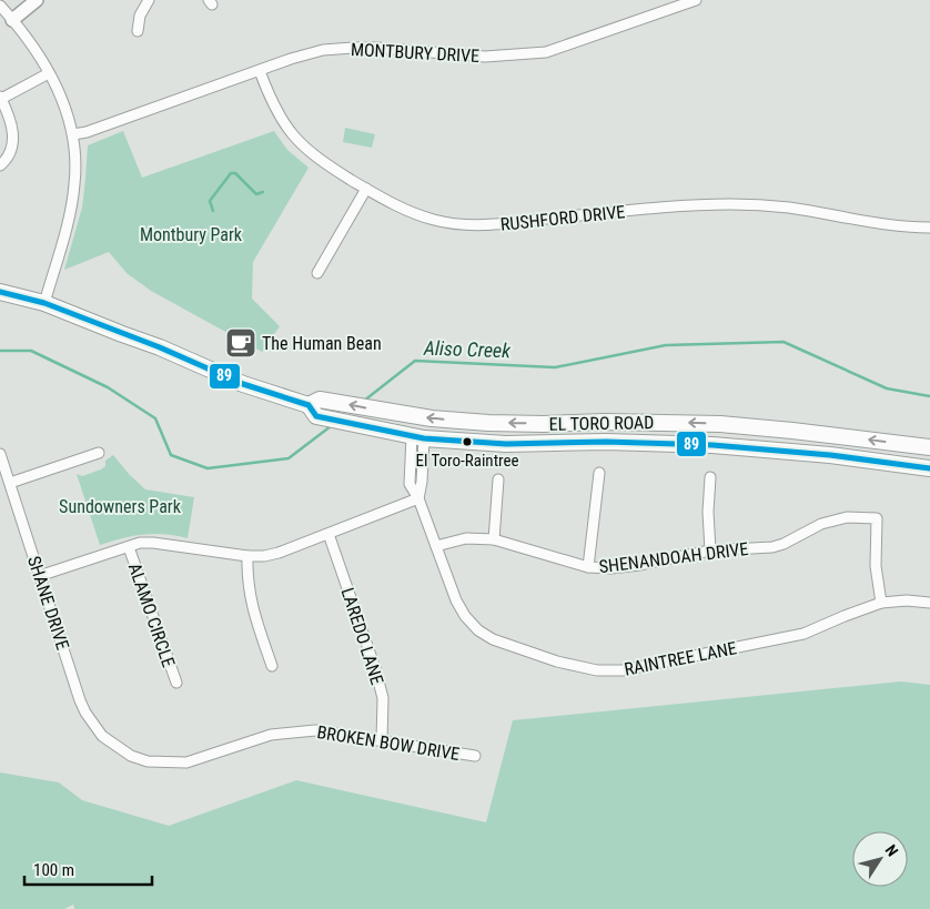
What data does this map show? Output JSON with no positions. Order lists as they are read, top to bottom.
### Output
{
  "streets": {
    "main road": ["EL TORO ROAD"],
    "street": [
      "MONTBURY DRIVE",
      "RUSHFORD DRIVE",
      "SHENANDOAH DRIVE",
      "SHANE DRIVE",
      "ALAMO CIRCLE",
      "LAREDO LANE",
      "RAINTREE LANE",
      "BROKEN BOW DRIVE"
    ]
  },
  "crossings": [
    ["MONTBURY DRIVE", "RUSHFORD DRIVE"],
    ["EL TORO ROAD", "RAINTREE LANE"],
    ["SHENANDOAH DRIVE", "RAINTREE LANE"],
    ["SHANE DRIVE", "BROKEN BOW DRIVE"],
    ["LAREDO LANE", "BROKEN BOW DRIVE"]
  ],
  "water": ["Aliso Creek"],
  "parks": ["Montbury Park", "Sundowners Park"],
  "places": {
    "cafe": ["The Human Bean"],
    "other": ["El Toro-Raintree"]
  },
  "lines": ["transit line 89"],
  "scale_bar": "100 m",
  "north": "top right"
}
